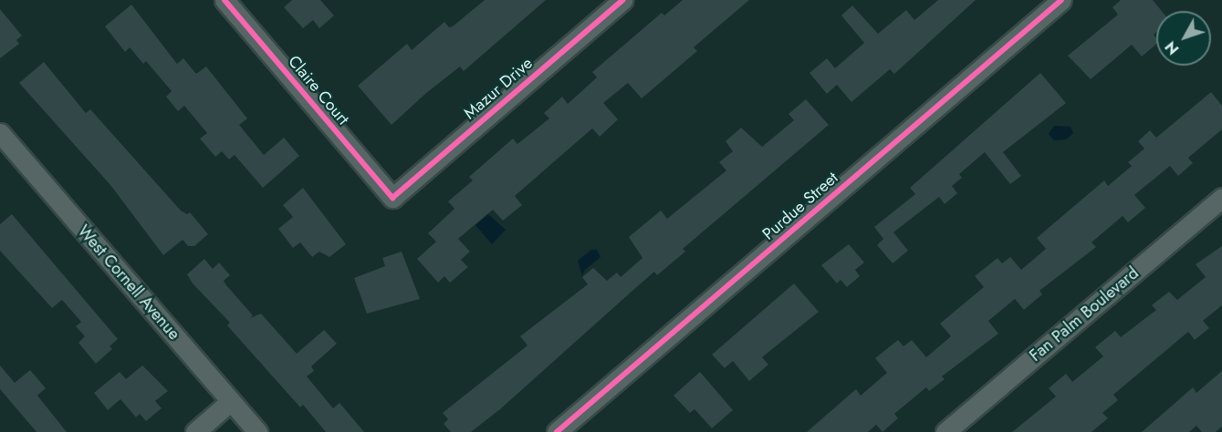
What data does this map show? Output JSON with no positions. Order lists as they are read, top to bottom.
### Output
{
  "streets": {
    "street": [
      "Mazur Drive",
      "Claire Court",
      "Purdue Street",
      "West Cornell Avenue",
      "Fan Palm Boulevard"
    ]
  },
  "crossings": [
    ["Mazur Drive", "Claire Court"]
  ],
  "north": "bottom left"
}
